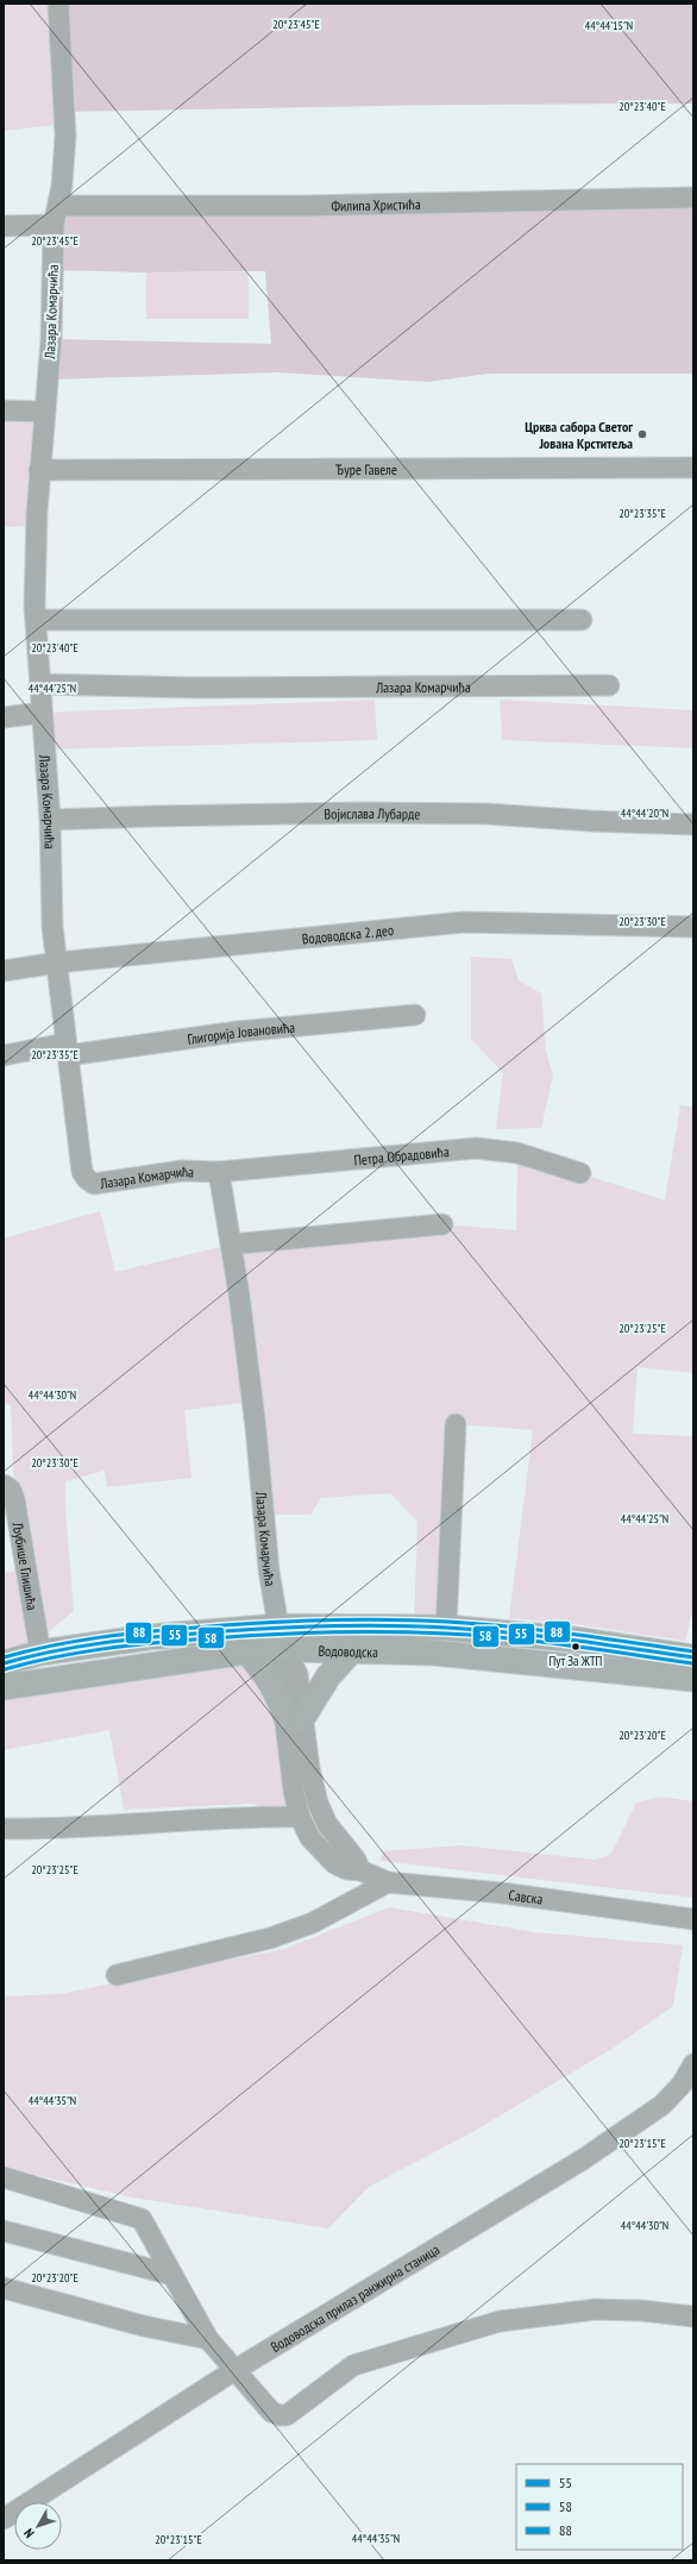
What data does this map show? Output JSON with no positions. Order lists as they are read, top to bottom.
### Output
{
  "streets": {
    "main road": ["Водоводска"],
    "street": [
      "Филипа Христића",
      "Лазара Комарчића",
      "Ђуре Гавеле",
      "Војислава Лубарде",
      "Водоводска 2. део",
      "Глигорија Јовановића",
      "Петра Обрадовића",
      "Љубише Глишића",
      "Савска",
      "Водоводска прилаз ранжирна станица"
    ]
  },
  "crossings": [
    ["Филипа Христића", "Лазара Комарчића"],
    ["Лазара Комарчића", "Ђуре Гавеле"],
    ["Лазара Комарчића", "Војислава Лубарде"],
    ["Лазара Комарчића", "Водоводска 2. део"],
    ["Лазара Комарчића", "Глигорија Јовановића"],
    ["Лазара Комарчића", "Петра Обрадовића"],
    ["Лазара Комарчића", "Водоводска"],
    ["Лазара Комарчића", "Савска"],
    ["Љубише Глишића", "Водоводска"],
    ["Водоводска", "Савска"]
  ],
  "places": ["Црква сабора Светог Јована Крститеља", "Пут За ЖТП"],
  "lines": ["transit line 88", "transit line 55", "transit line 58"],
  "legend": ["55", "58", "88"],
  "north": "bottom left",
  "coordinates": [
    "20°23'45\"E",
    "44°44'15\"N",
    "20°23'40\"E",
    "20°23'35\"E",
    "44°44'25\"N",
    "44°44'20\"N",
    "20°23'30\"E",
    "20°23'25\"E",
    "44°44'30\"N",
    "20°23'20\"E",
    "44°44'35\"N",
    "20°23'15\"E"
  ]
}
